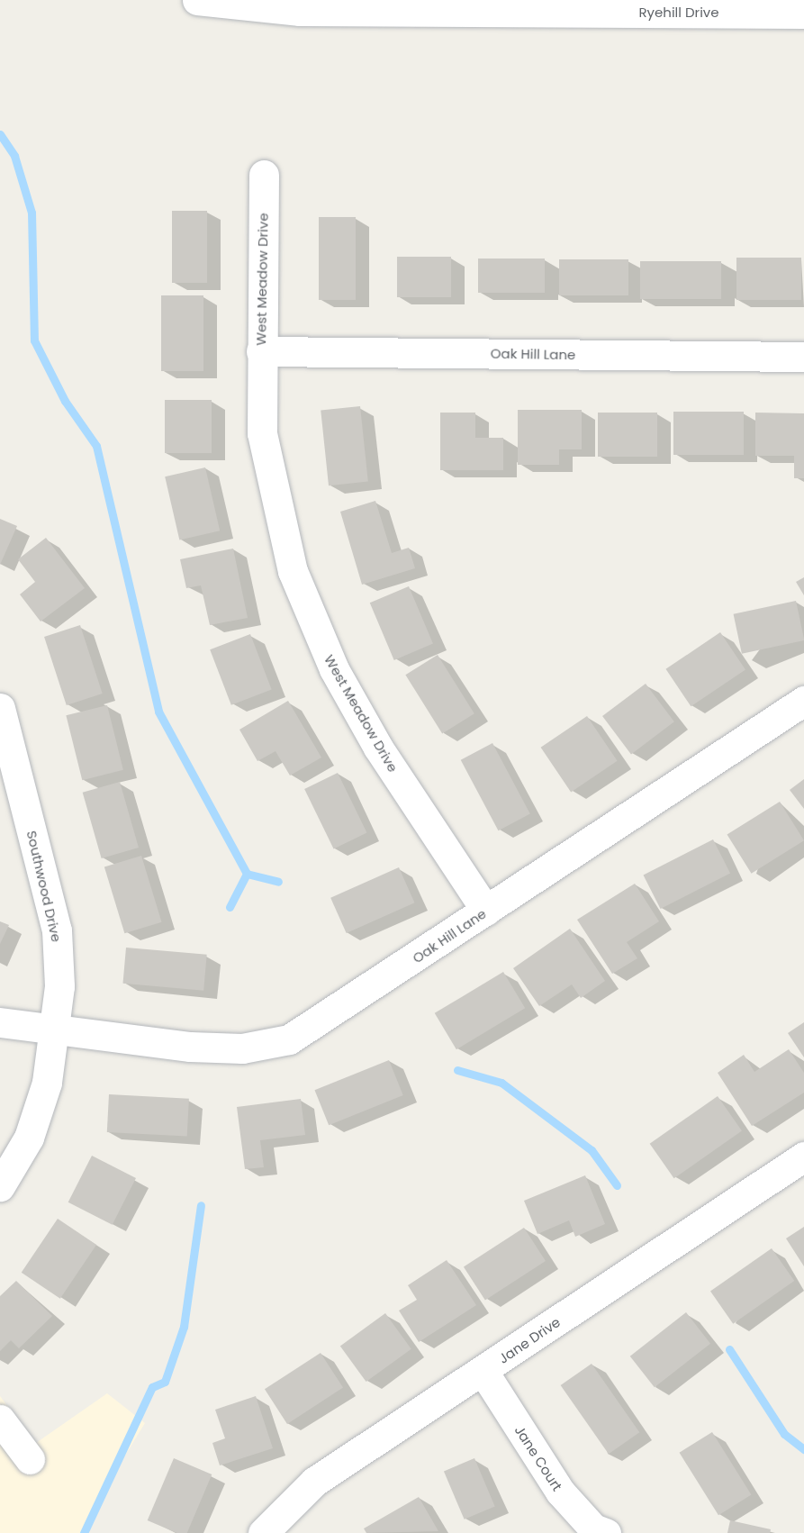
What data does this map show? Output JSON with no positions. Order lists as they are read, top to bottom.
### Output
{
  "streets": {
    "street": [
      "Ryehill Drive",
      "West Meadow Drive",
      "Oak Hill Lane",
      "Southwood Drive",
      "Jane Drive",
      "Jane Court"
    ]
  },
  "crossings": [
    ["West Meadow Drive", "Oak Hill Lane"],
    ["Oak Hill Lane", "Southwood Drive"],
    ["Jane Drive", "Jane Court"]
  ]
}
